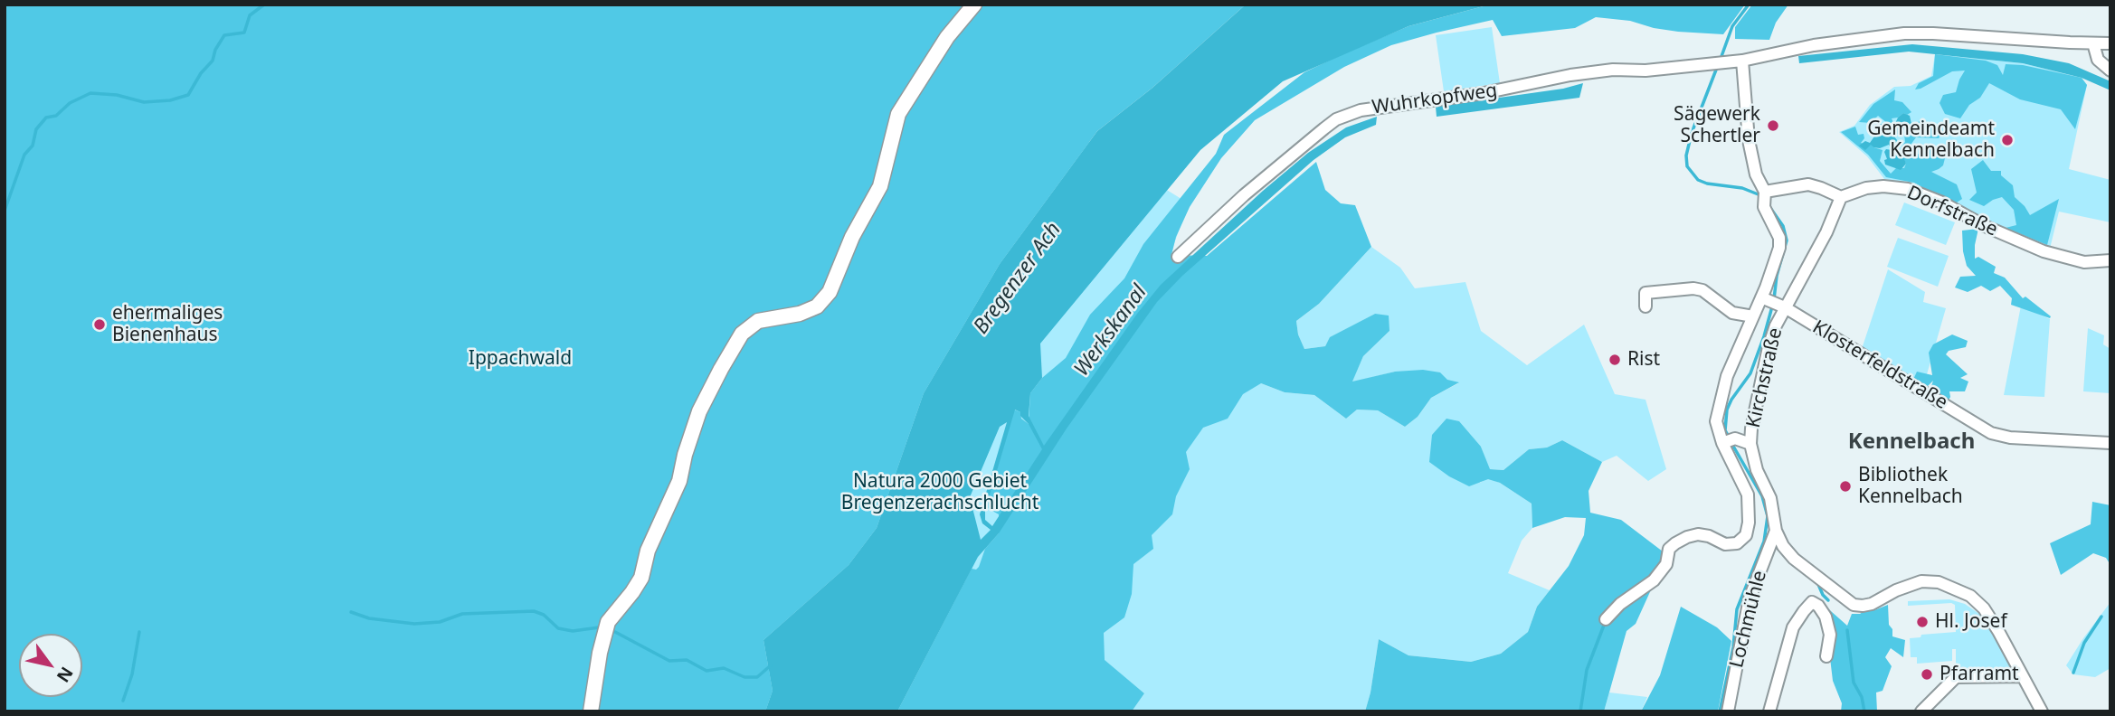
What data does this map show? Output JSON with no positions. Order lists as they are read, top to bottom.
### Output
{
  "streets": {
    "street": [
      "Wuhrkopfweg",
      "Dorfstraße",
      "Klosterfeldstraße",
      "Kirchstraße",
      "Lochmühle"
    ]
  },
  "crossings": [
    ["Dorfstraße", "Kirchstraße"],
    ["Klosterfeldstraße", "Kirchstraße"],
    ["Kirchstraße", "Lochmühle"]
  ],
  "districts": ["Kennelbach"],
  "water": ["Bregenzer Ach", "Werkskanal"],
  "parks": ["Ippachwald", "Natura 2000 Gebiet Bregenzerachschlucht"],
  "places": [
    "Sägewerk Schertler",
    "Gemeindeamt Kennelbach",
    "ehermaliges Bienenhaus",
    "Rist",
    "Bibliothek Kennelbach",
    "Hl. Josef",
    "Pfarramt"
  ],
  "north": "bottom right"
}
